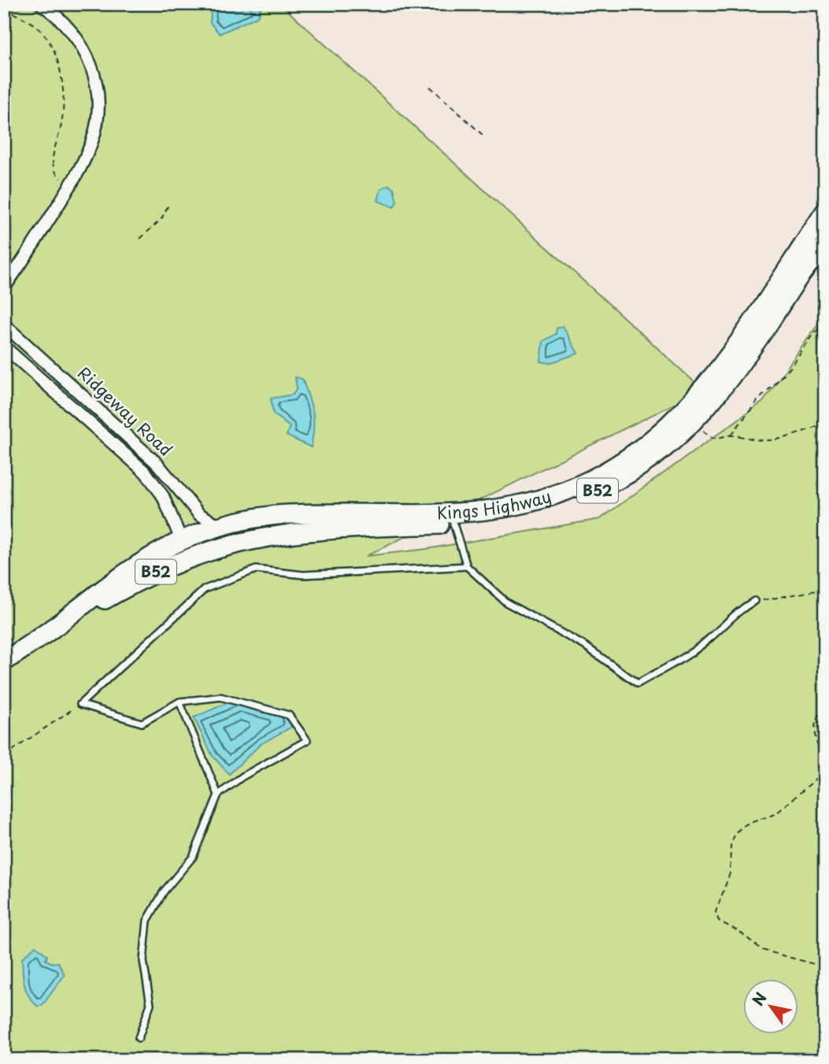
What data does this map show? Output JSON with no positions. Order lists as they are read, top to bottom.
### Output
{
  "streets": {
    "highway": ["B52", "Kings Highway"],
    "street": ["Ridgeway Road"]
  },
  "crossings": [
    ["Ridgeway Road", "Kings Highway"],
    ["B52", "Kings Highway"]
  ],
  "north": "top left"
}
